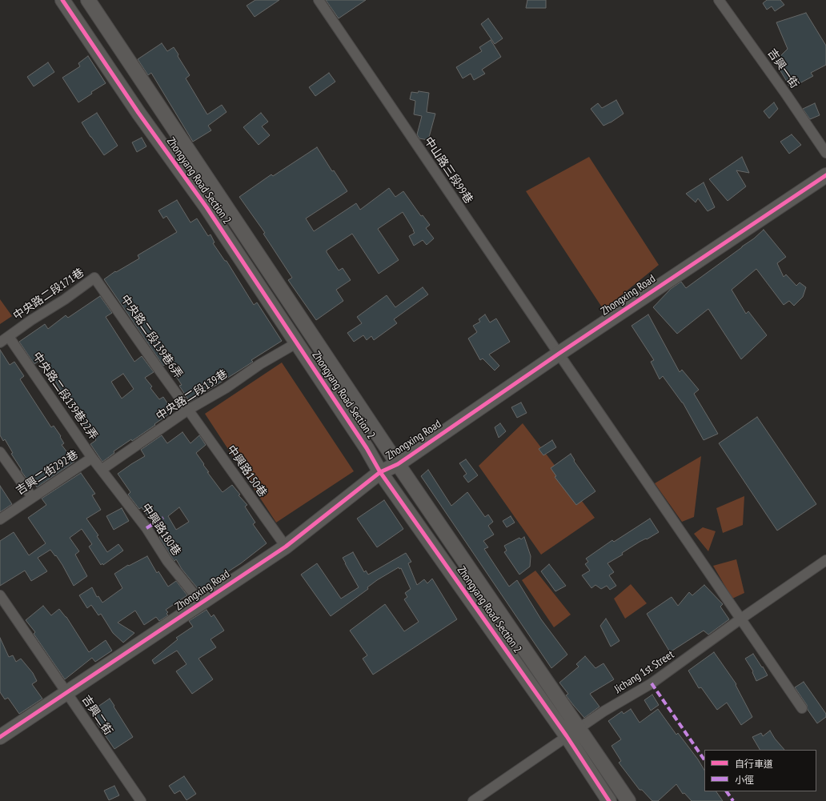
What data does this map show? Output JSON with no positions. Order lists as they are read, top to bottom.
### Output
{
  "streets": {
    "street": [
      "吉興一街",
      "中山路三段99巷",
      "Zhongyang Road Section 2",
      "中央路二段171巷",
      "Zhongxing Road",
      "中央路二段139巷6弄",
      "中央路二段139巷",
      "中央路二段139巷22弄",
      "中興路150巷",
      "吉興二街292巷",
      "中興路180巷",
      "Jichang 1st Street",
      "吉興二街"
    ]
  },
  "crossings": [
    ["中山路三段99巷", "Zhongxing Road"],
    ["中山路三段99巷", "Jichang 1st Street"],
    ["Zhongyang Road Section 2", "Zhongxing Road"],
    ["Zhongyang Road Section 2", "中央路二段139巷"],
    ["Zhongyang Road Section 2", "Jichang 1st Street"],
    ["中央路二段171巷", "中央路二段139巷6弄"],
    ["中央路二段171巷", "中央路二段139巷22弄"],
    ["Zhongxing Road", "中興路150巷"],
    ["Zhongxing Road", "中興路180巷"],
    ["Zhongxing Road", "吉興二街"],
    ["中央路二段139巷6弄", "中央路二段139巷"],
    ["中央路二段139巷6弄", "中興路150巷"],
    ["中央路二段139巷", "中央路二段139巷22弄"],
    ["中央路二段139巷", "中興路150巷"],
    ["中央路二段139巷", "中興路180巷"],
    ["中央路二段139巷22弄", "吉興二街292巷"],
    ["中央路二段139巷22弄", "中興路180巷"]
  ],
  "legend": ["自行車道", "小徑"]
}
